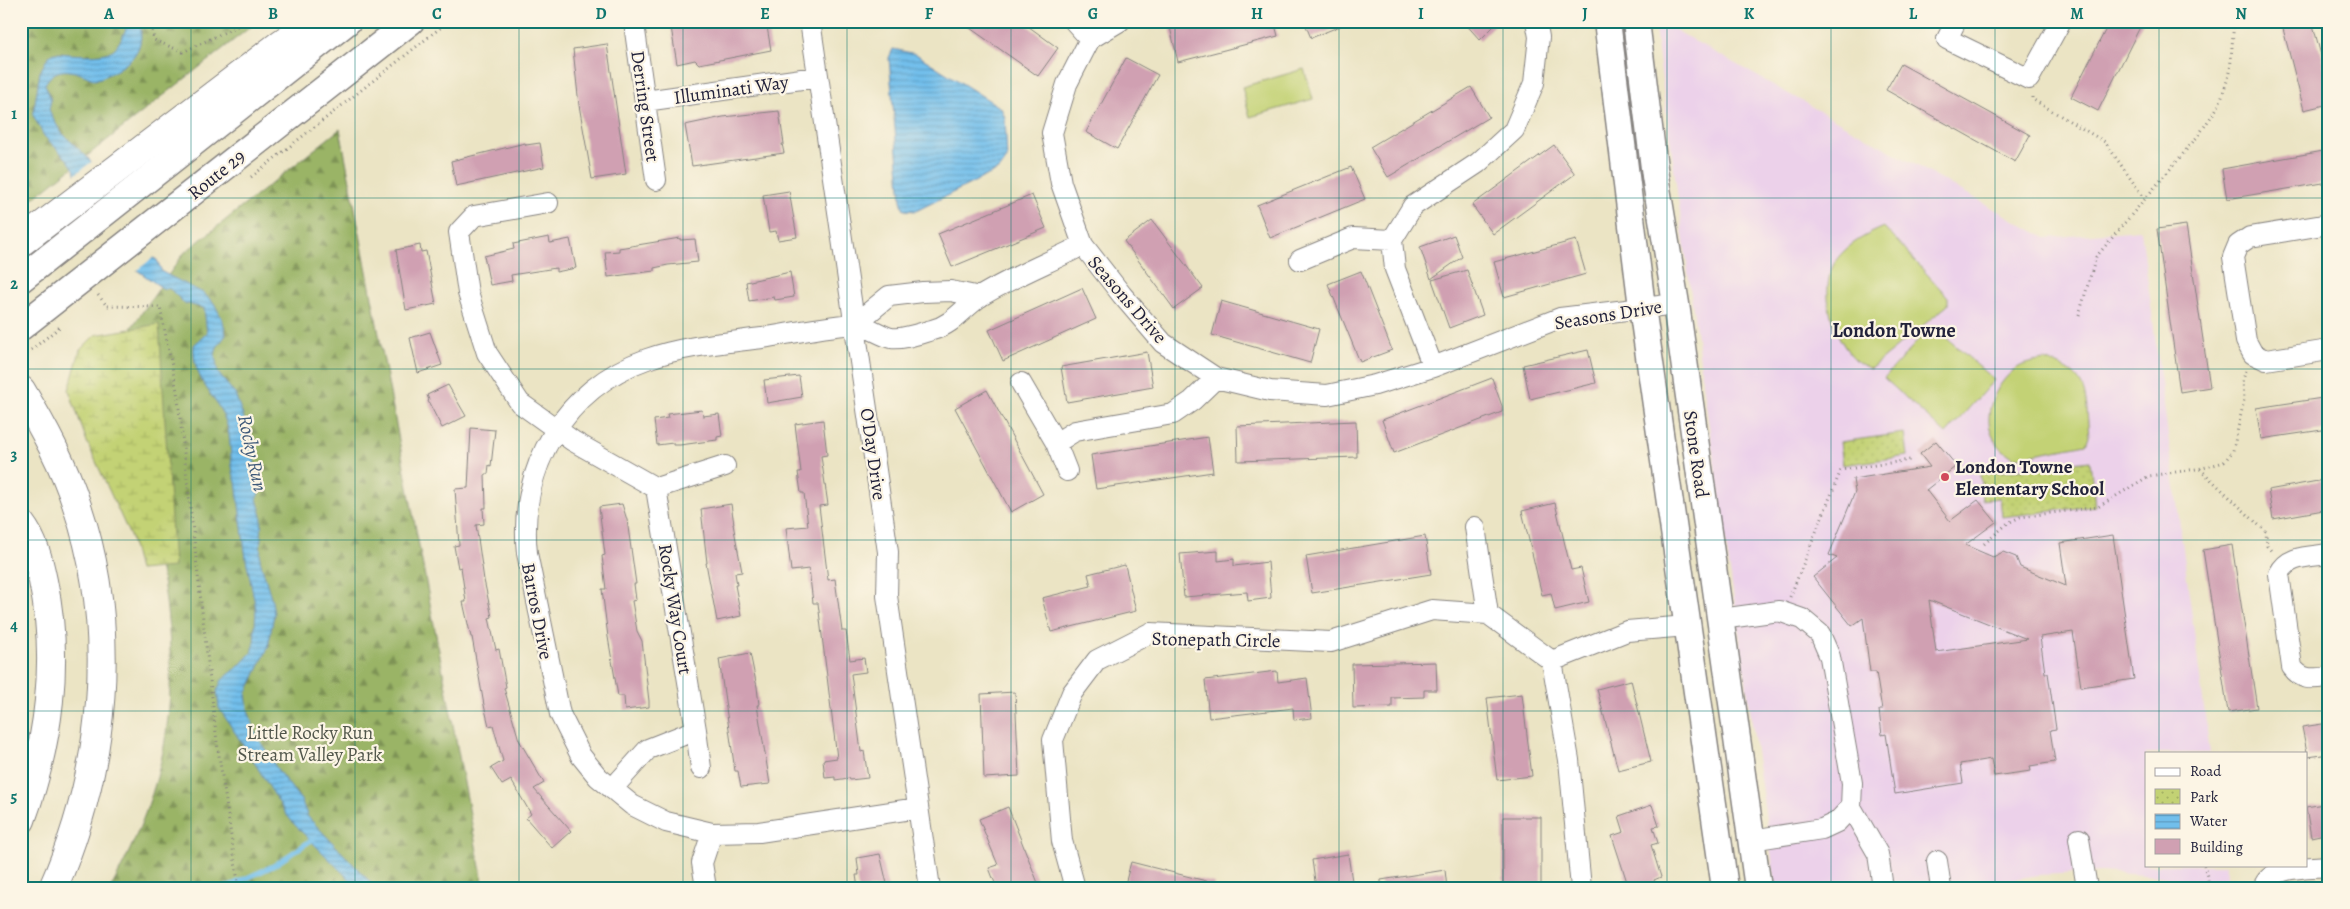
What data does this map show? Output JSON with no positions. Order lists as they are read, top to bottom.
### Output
{
  "streets": {
    "main road": ["Route 29", "Stone Road"],
    "street": [
      "Illuminati Way",
      "Derring Street",
      "Seasons Drive",
      "O'Day Drive",
      "Rocky Way Court",
      "Barros Drive",
      "Stonepath Circle"
    ]
  },
  "crossings": [
    ["Illuminati Way", "Derring Street"],
    ["Illuminati Way", "O'Day Drive"],
    ["Seasons Drive", "Stone Road"],
    ["O'Day Drive", "Barros Drive"]
  ],
  "districts": ["London Towne"],
  "water": ["Rocky Run"],
  "parks": ["Little Rocky Run Stream Valley Park"],
  "places": ["London Towne Elementary School"],
  "legend": [
    "Road",
    "Park",
    "Water",
    "Building"
  ],
  "grid": {
    "columns": [
      "A",
      "B",
      "C",
      "D",
      "E",
      "F",
      "G",
      "H",
      "I",
      "J",
      "K",
      "L",
      "M",
      "N"
    ],
    "rows": [
      "1",
      "2",
      "3",
      "4",
      "5"
    ]
  }
}
